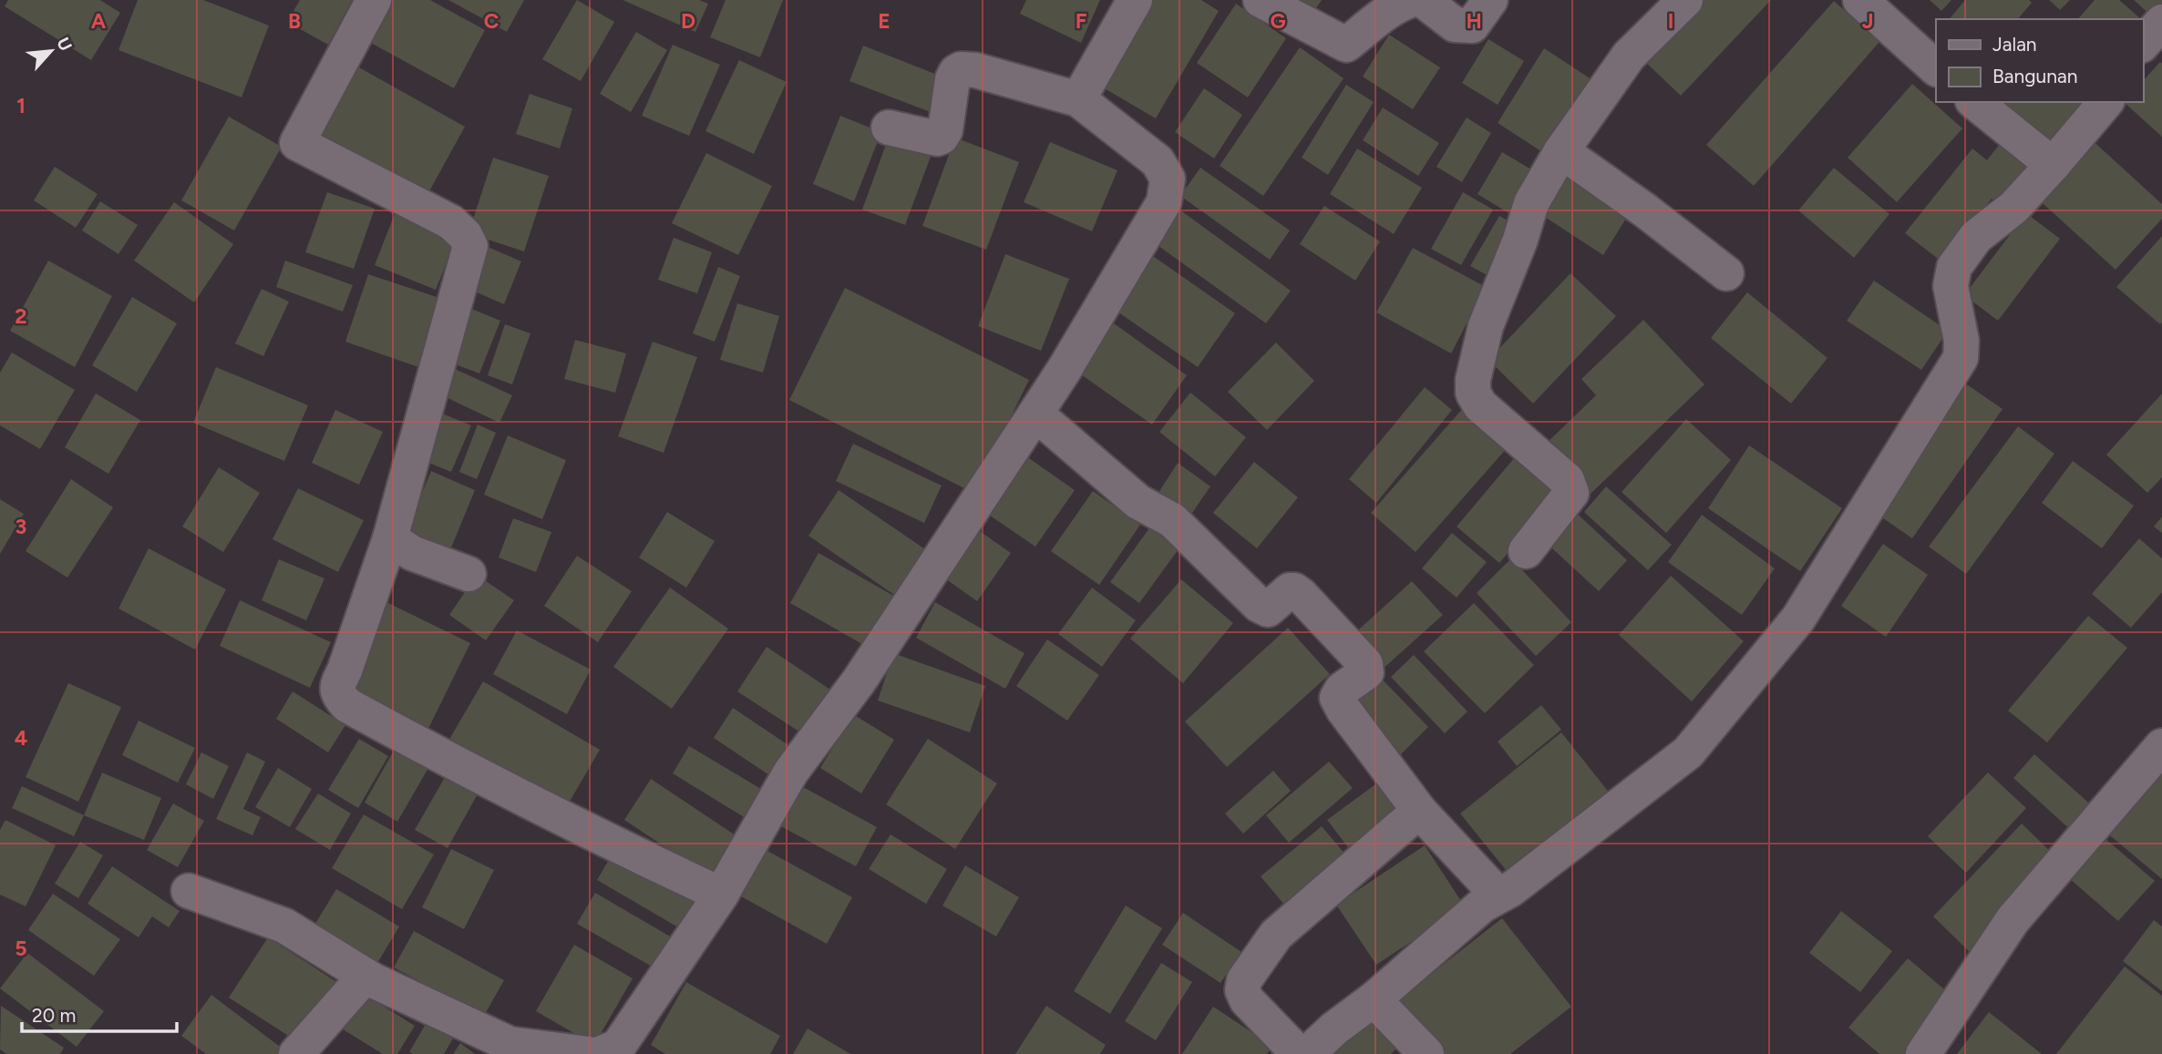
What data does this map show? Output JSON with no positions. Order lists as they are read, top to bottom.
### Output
{
  "legend": ["Jalan", "Bangunan"],
  "scale_bar": "20 m",
  "north": "top right",
  "grid": {
    "columns": [
      "A",
      "B",
      "C",
      "D",
      "E",
      "F",
      "G",
      "H",
      "I",
      "J"
    ],
    "rows": [
      "1",
      "2",
      "3",
      "4",
      "5"
    ]
  }
}
